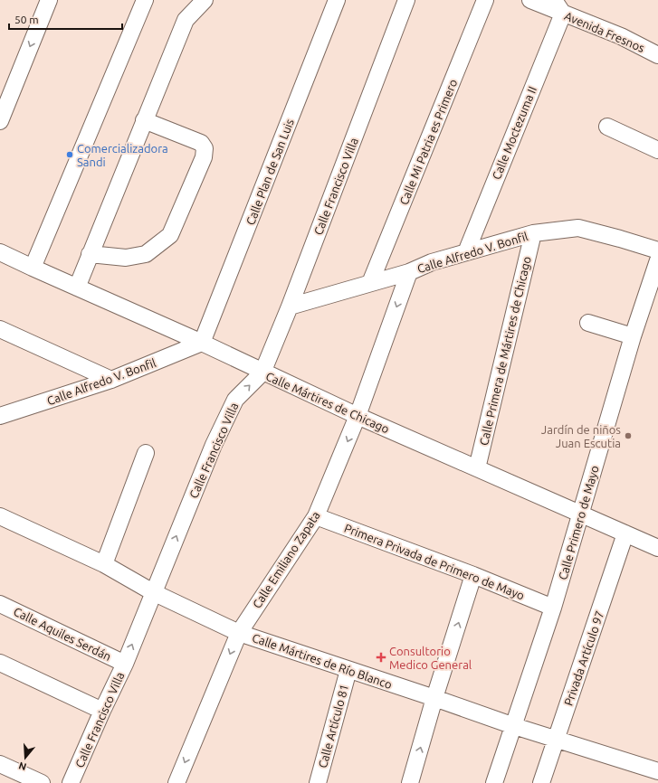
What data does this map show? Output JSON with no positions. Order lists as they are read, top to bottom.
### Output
{
  "streets": {
    "street": [
      "Avenida Fresnos",
      "Calle Moctezuma II",
      "Calle Mi Patria es Primero",
      "Calle Plan de San Luis",
      "Calle Francisco Villa",
      "Calle Alfredo V. Bonfil",
      "Calle Primera de Mártires de Chicago",
      "Calle Mártires de Chicago",
      "Calle Primero de Mayo",
      "Calle Emiliano Zapata",
      "Primera Privada de Primero de Mayo",
      "Calle Aquiles Serdán",
      "Privada Artículo 97",
      "Calle Mártires de Río Blanco",
      "Calle Artículo 81"
    ]
  },
  "crossings": [
    ["Avenida Fresnos", "Calle Moctezuma II"],
    ["Calle Moctezuma II", "Calle Alfredo V. Bonfil"],
    ["Calle Mi Patria es Primero", "Calle Alfredo V. Bonfil"],
    ["Calle Plan de San Luis", "Calle Alfredo V. Bonfil"],
    ["Calle Plan de San Luis", "Calle Mártires de Chicago"],
    ["Calle Francisco Villa", "Calle Alfredo V. Bonfil"],
    ["Calle Francisco Villa", "Calle Mártires de Chicago"],
    ["Calle Francisco Villa", "Calle Aquiles Serdán"],
    ["Calle Francisco Villa", "Calle Mártires de Río Blanco"],
    ["Calle Alfredo V. Bonfil", "Calle Primera de Mártires de Chicago"],
    ["Calle Alfredo V. Bonfil", "Calle Mártires de Chicago"],
    ["Calle Alfredo V. Bonfil", "Calle Emiliano Zapata"],
    ["Calle Primera de Mártires de Chicago", "Calle Mártires de Chicago"],
    ["Calle Mártires de Chicago", "Calle Primero de Mayo"],
    ["Calle Mártires de Chicago", "Calle Emiliano Zapata"],
    ["Calle Mártires de Chicago", "Privada Artículo 97"],
    ["Calle Primero de Mayo", "Primera Privada de Primero de Mayo"],
    ["Calle Primero de Mayo", "Calle Mártires de Río Blanco"],
    ["Calle Emiliano Zapata", "Primera Privada de Primero de Mayo"],
    ["Calle Emiliano Zapata", "Calle Mártires de Río Blanco"],
    ["Privada Artículo 97", "Calle Mártires de Río Blanco"],
    ["Calle Mártires de Río Blanco", "Calle Artículo 81"]
  ],
  "one_way": ["Calle Emiliano Zapata"],
  "places": {
    "other": ["Comercializadora Sandi", "Jardín de niños Juan Escutia"],
    "health": ["Consultorio Medico General"]
  },
  "scale_bar": "50 m",
  "north": "bottom"
}
